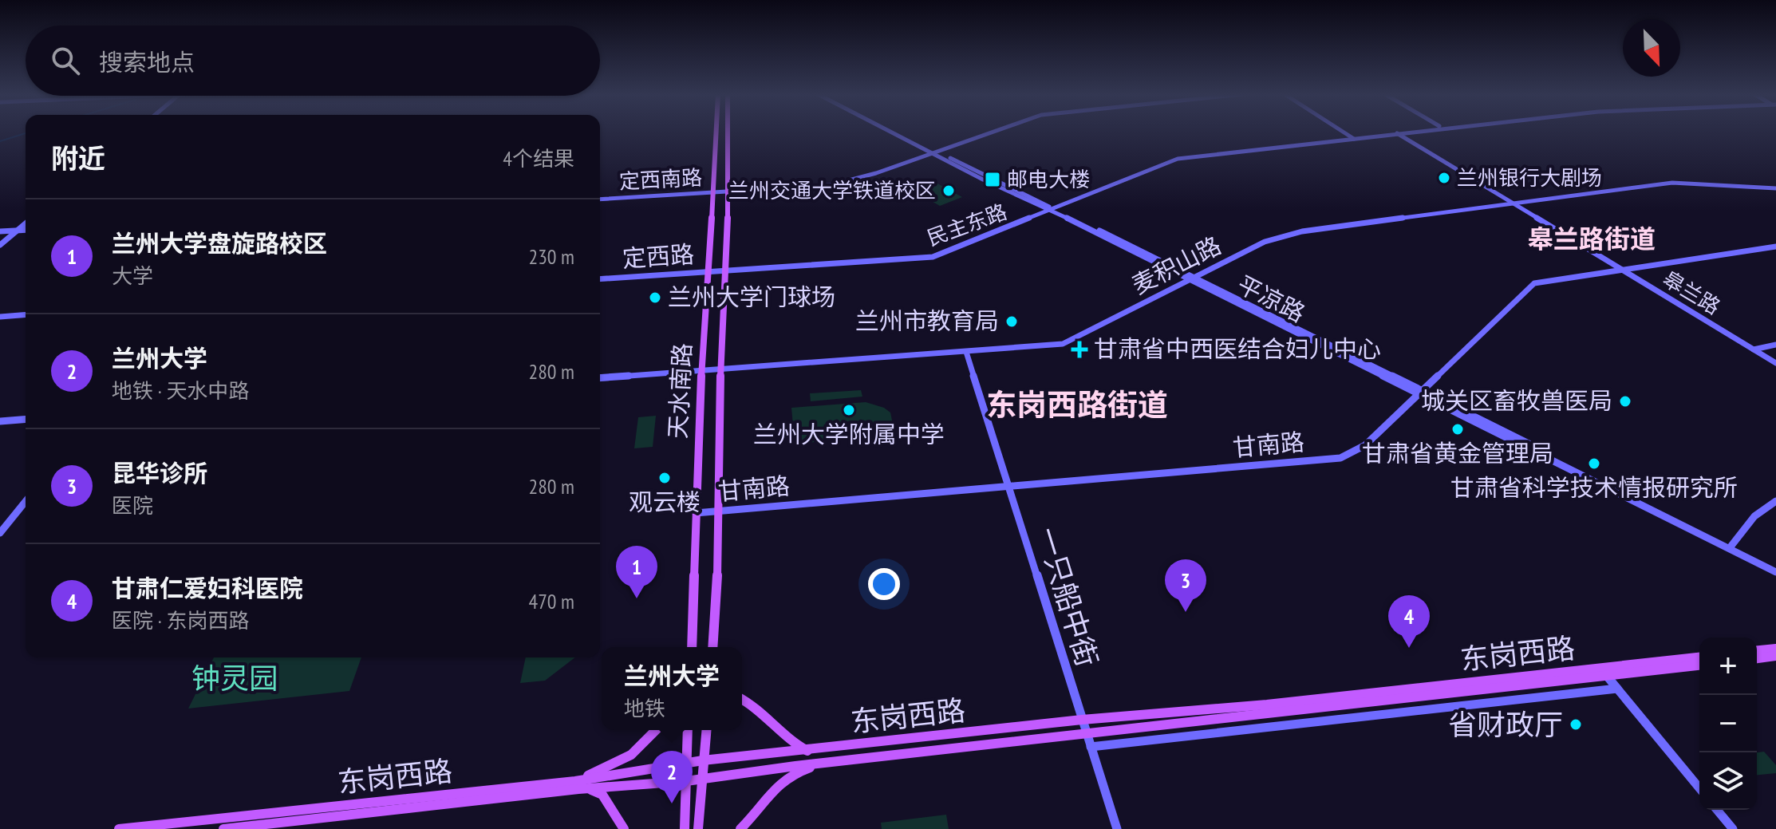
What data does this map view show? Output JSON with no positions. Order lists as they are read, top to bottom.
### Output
{
  "streets": {
    "main road": ["天水南路", "东岗西路"],
    "street": [
      "定西南路",
      "民主东路",
      "定西路",
      "麦积山路",
      "皋兰路",
      "平凉路",
      "甘南路",
      "一只船中街"
    ]
  },
  "crossings": [
    ["定西南路", "平凉路"],
    ["定西南路", "天水南路"],
    ["民主东路", "定西路"],
    ["民主东路", "平凉路"],
    ["民主东路", "天水南路"],
    ["定西路", "天水南路"],
    ["麦积山路", "皋兰路"],
    ["麦积山路", "平凉路"],
    ["麦积山路", "天水南路"],
    ["麦积山路", "一只船中街"],
    ["皋兰路", "甘南路"],
    ["平凉路", "甘南路"],
    ["天水南路", "甘南路"],
    ["甘南路", "一只船中街"],
    ["一只船中街", "东岗西路"]
  ],
  "districts": ["皋兰路街道", "东岗西路街道"],
  "parks": ["钟灵园"],
  "places": {
    "other": [
      "兰州银行大剧场",
      "兰州交通大学铁道校区",
      "兰州大学门球场",
      "兰州市教育局",
      "城关区畜牧兽医局",
      "兰州大学附属中学",
      "甘肃省黄金管理局",
      "甘肃省科学技术情报研究所",
      "观云楼",
      "省财政厅"
    ],
    "transit": ["邮电大楼"],
    "health": ["甘肃省中西医结合妇儿中心"]
  },
  "north": "bottom right",
  "page": {
    "search": "搜索地点",
    "heading": ["附近", "4个结果"],
    "list": [
      {
        "mark": "1",
        "name": "兰州大学盘旋路校区",
        "note": "大学",
        "value": "230 m"
      },
      {
        "mark": "2",
        "name": "兰州大学",
        "note": "地铁 · 天水中路",
        "value": "280 m"
      },
      {
        "mark": "3",
        "name": "昆华诊所",
        "note": "医院",
        "value": "280 m"
      },
      {
        "mark": "4",
        "name": "甘肃仁爱妇科医院",
        "note": "医院 · 东岗西路",
        "value": "470 m"
      }
    ],
    "pins": [
      "1",
      "3",
      "4",
      "2"
    ],
    "map_buttons": ["+", "−"],
    "popup": ["兰州大学", "地铁"]
  }
}
